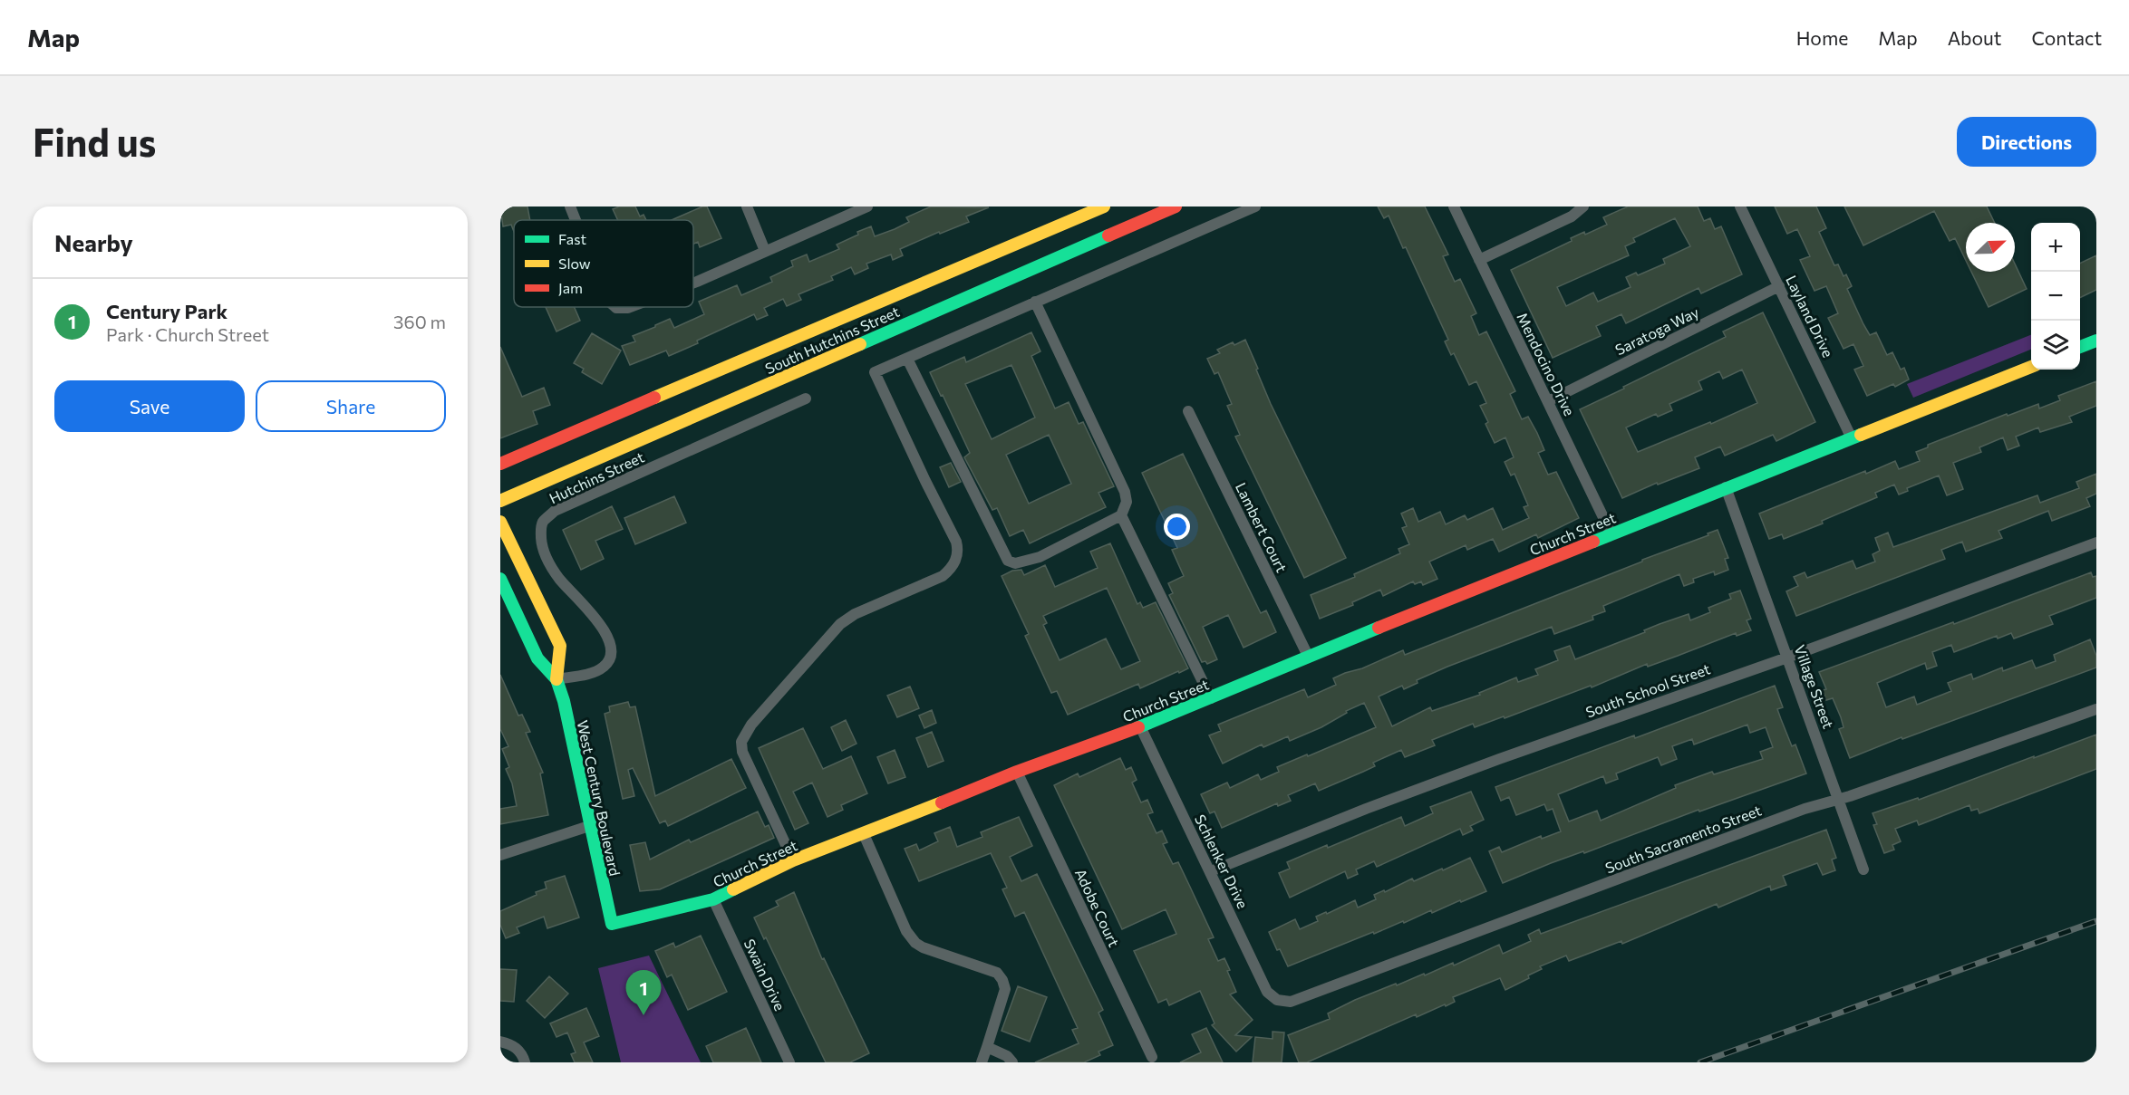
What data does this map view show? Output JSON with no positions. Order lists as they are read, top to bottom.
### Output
{
  "streets": {
    "street": [
      "Layland Drive",
      "Saratoga Way",
      "South Hutchins Street",
      "Mendocino Drive",
      "Hutchins Street",
      "Lambert Court",
      "Church Street",
      "Village Street",
      "South School Street",
      "West Century Boulevard",
      "South Sacramento Street",
      "Schlenker Drive",
      "Adobe Court",
      "Swain Drive"
    ]
  },
  "crossings": [
    ["Layland Drive", "Saratoga Way"],
    ["Layland Drive", "Church Street"],
    ["Saratoga Way", "Mendocino Drive"],
    ["Mendocino Drive", "Church Street"],
    ["Hutchins Street", "West Century Boulevard"],
    ["Lambert Court", "Church Street"],
    ["Church Street", "Village Street"],
    ["Church Street", "West Century Boulevard"],
    ["Church Street", "Schlenker Drive"],
    ["Church Street", "Adobe Court"],
    ["Church Street", "Swain Drive"],
    ["Village Street", "South School Street"],
    ["Village Street", "South Sacramento Street"],
    ["South School Street", "Schlenker Drive"],
    ["South Sacramento Street", "Schlenker Drive"]
  ],
  "legend": ["Fast", "Slow", "Jam"],
  "north": "top right",
  "page": {
    "header": "Map",
    "nav": [
      "Home",
      "Map",
      "About",
      "Contact"
    ],
    "buttons": [
      "Directions",
      ["Save", "Share"]
    ],
    "title": "Find us",
    "heading": "Nearby",
    "map_buttons": ["+", "−"],
    "list": [
      {
        "mark": "1",
        "name": "Century Park",
        "note": "Park · Church Street",
        "value": "360 m"
      }
    ],
    "pins": "1"
  }
}
